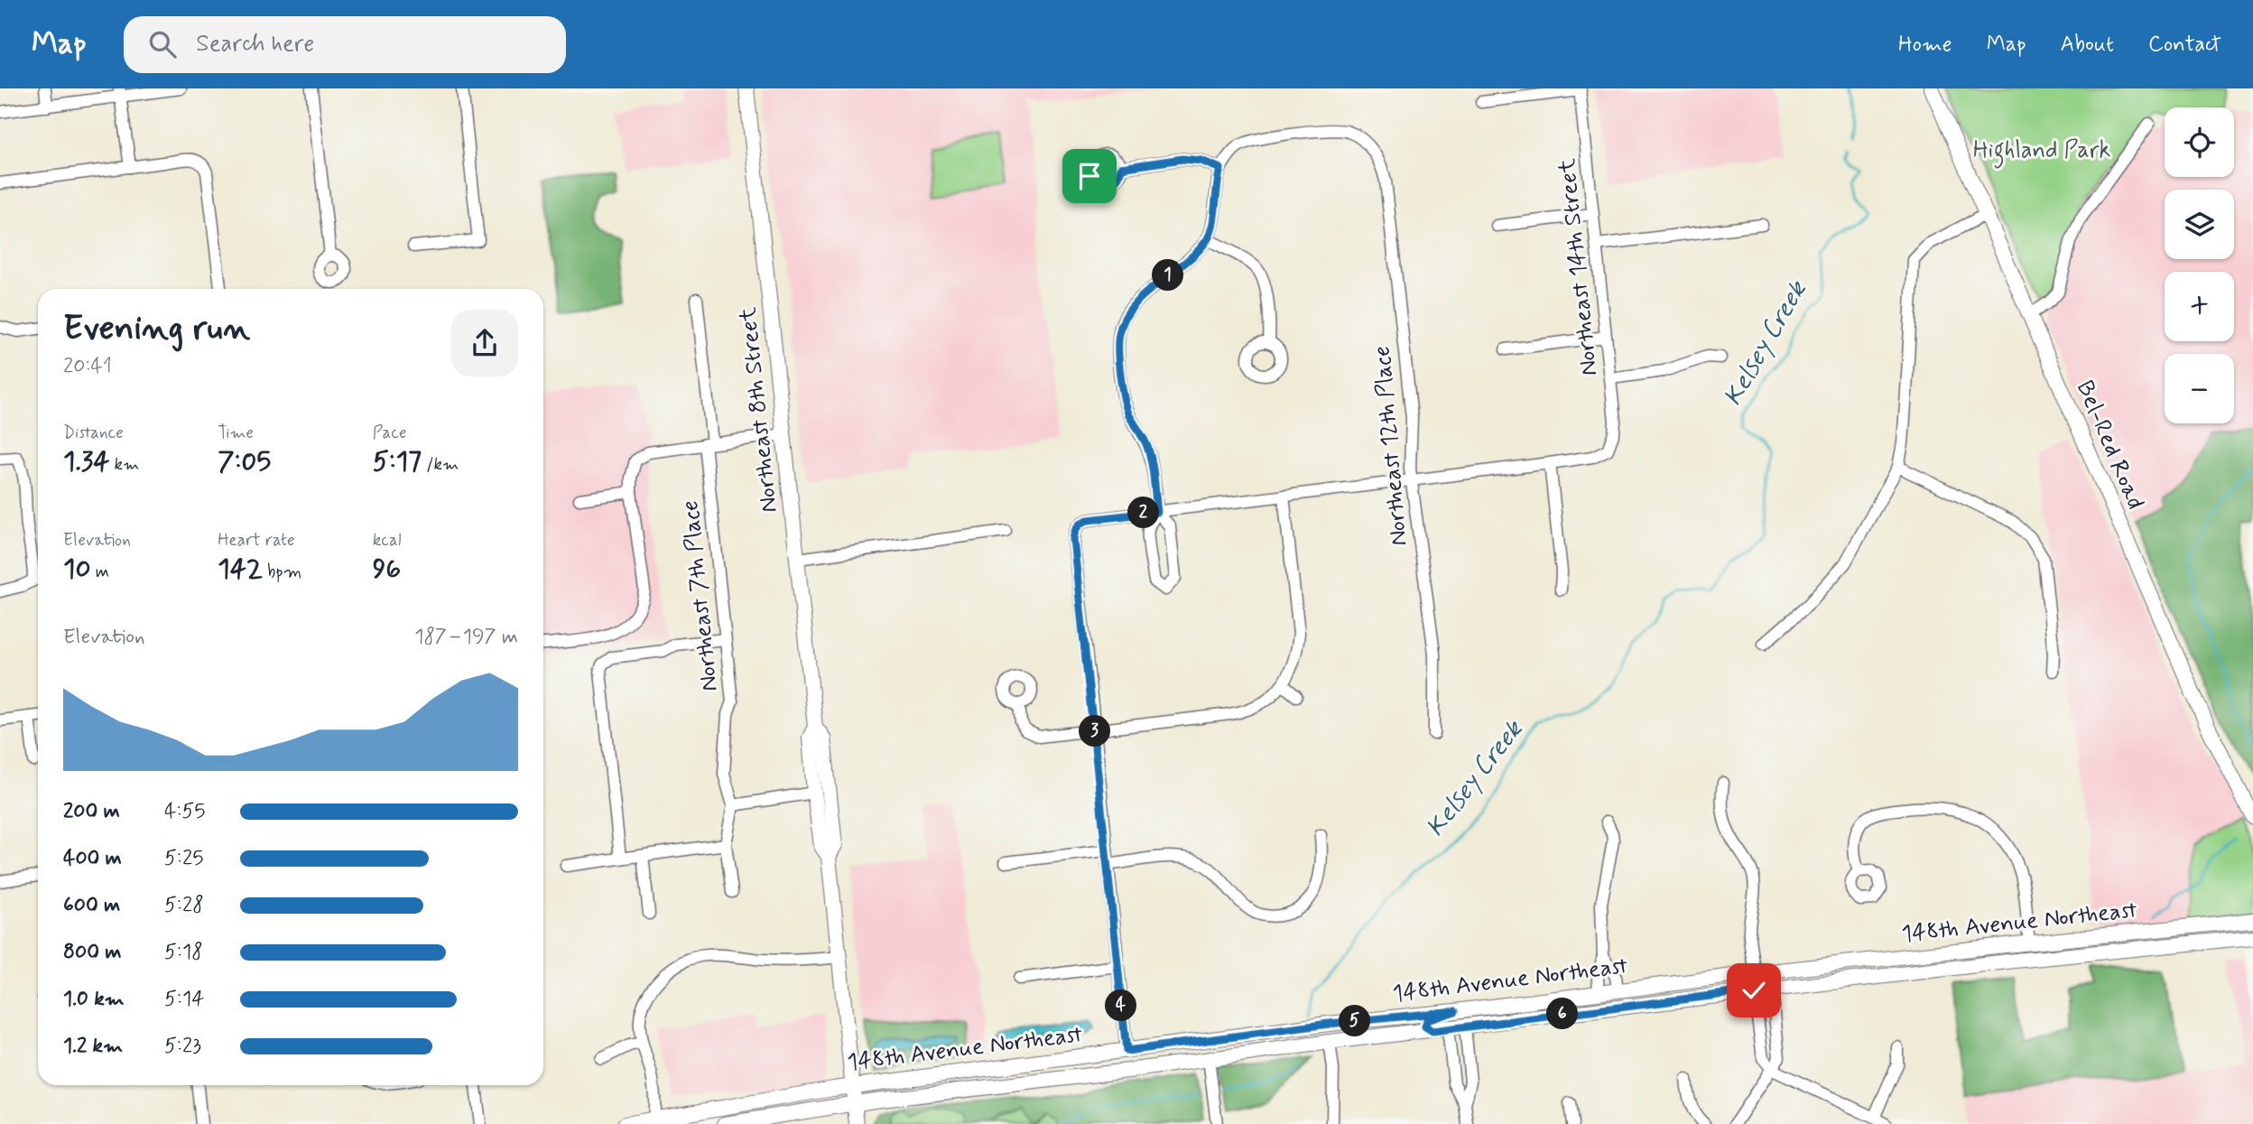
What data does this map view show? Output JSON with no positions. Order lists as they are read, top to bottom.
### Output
{
  "streets": {
    "main road": ["Northeast 8th Street", "Bel-Red Road", "148th Avenue Northeast"],
    "street": ["Northeast 14th Street", "Northeast 12th Place", "Northeast 7th Place"]
  },
  "crossings": [
    ["Northeast 8th Street", "148th Avenue Northeast"]
  ],
  "water": ["Kelsey Creek"],
  "parks": ["Highland Park"],
  "page": {
    "header": "Map",
    "search": "Search here",
    "nav": [
      "Home",
      "Map",
      "About",
      "Contact"
    ],
    "map_buttons": ["+", "−"],
    "pins": [
      "1",
      "2",
      "3",
      "4",
      "6",
      "5"
    ],
    "heading": ["Evening run", "20:41"],
    "stats": [
      ["Distance", "1.34 km"],
      ["Time", "7:05"],
      ["Pace", "5:17 /km"],
      ["Elevation", "10 m"],
      ["Heart rate", "142 bpm"],
      ["kcal", "96"]
    ],
    "chart": ["Elevation", "187–197 m"],
    "list": [
      {
        "name": "200 m",
        "note": "4:55"
      },
      {
        "name": "400 m",
        "note": "5:25"
      },
      {
        "name": "600 m",
        "note": "5:28"
      },
      {
        "name": "800 m",
        "note": "5:18"
      },
      {
        "name": "1.0 km",
        "note": "5:14"
      },
      {
        "name": "1.2 km",
        "note": "5:23"
      }
    ]
  }
}
